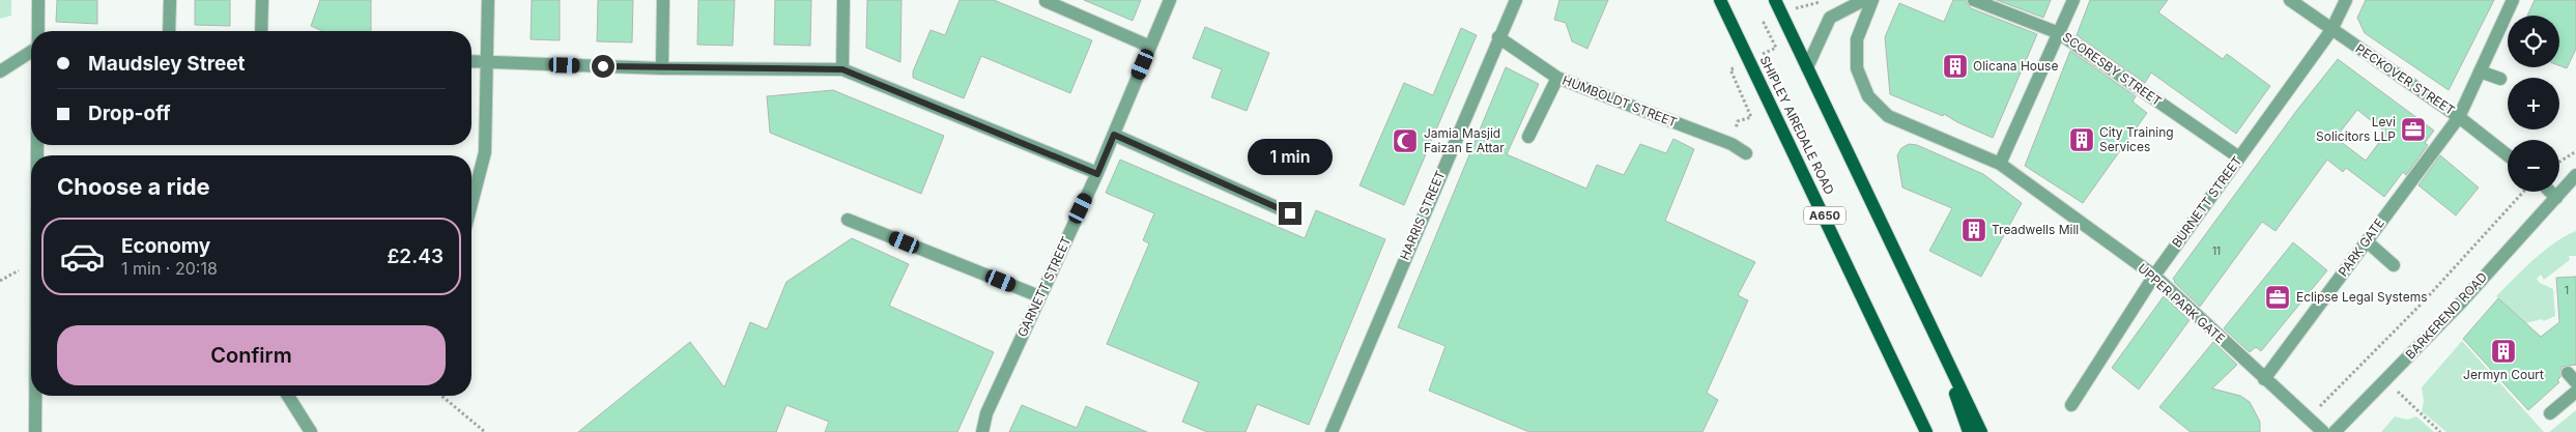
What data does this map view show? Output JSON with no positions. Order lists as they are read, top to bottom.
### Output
{
  "streets": {
    "main road": ["SHIPLEY AIREDALE ROAD", "A650"],
    "street": [
      "SCORESBY STREET",
      "PECKOVER STREET",
      "HUMBOLDT STREET",
      "BURNETT STREET",
      "HARRIS STREET",
      "PARK GATE",
      "GARNETT STREET",
      "UPPER PARK GATE",
      "BARKEREND ROAD"
    ]
  },
  "crossings": [
    ["SCORESBY STREET", "BURNETT STREET"],
    ["PECKOVER STREET", "BURNETT STREET"],
    ["PECKOVER STREET", "PARK GATE"],
    ["HUMBOLDT STREET", "HARRIS STREET"],
    ["BURNETT STREET", "UPPER PARK GATE"],
    ["PARK GATE", "UPPER PARK GATE"]
  ],
  "places": {
    "building": [
      "Olicana House",
      "City Training Services",
      "Treadwells Mill",
      "Jermyn Court"
    ],
    "office": ["Levi Solicitors LLP", "Eclipse Legal Systems"],
    "mosque": ["Jamia Masjid Faizan E Attar"]
  },
  "house_numbers": ["11", "1"],
  "page": {
    "map_buttons": ["+", "−"],
    "banner": ["Maudsley Street", "Drop-off"],
    "bubble": "1 min",
    "heading": "Choose a ride",
    "list": [
      {
        "name": "Economy",
        "note": "1 min · 20:18",
        "value": "£2.43"
      }
    ],
    "buttons": "Confirm"
  }
}
